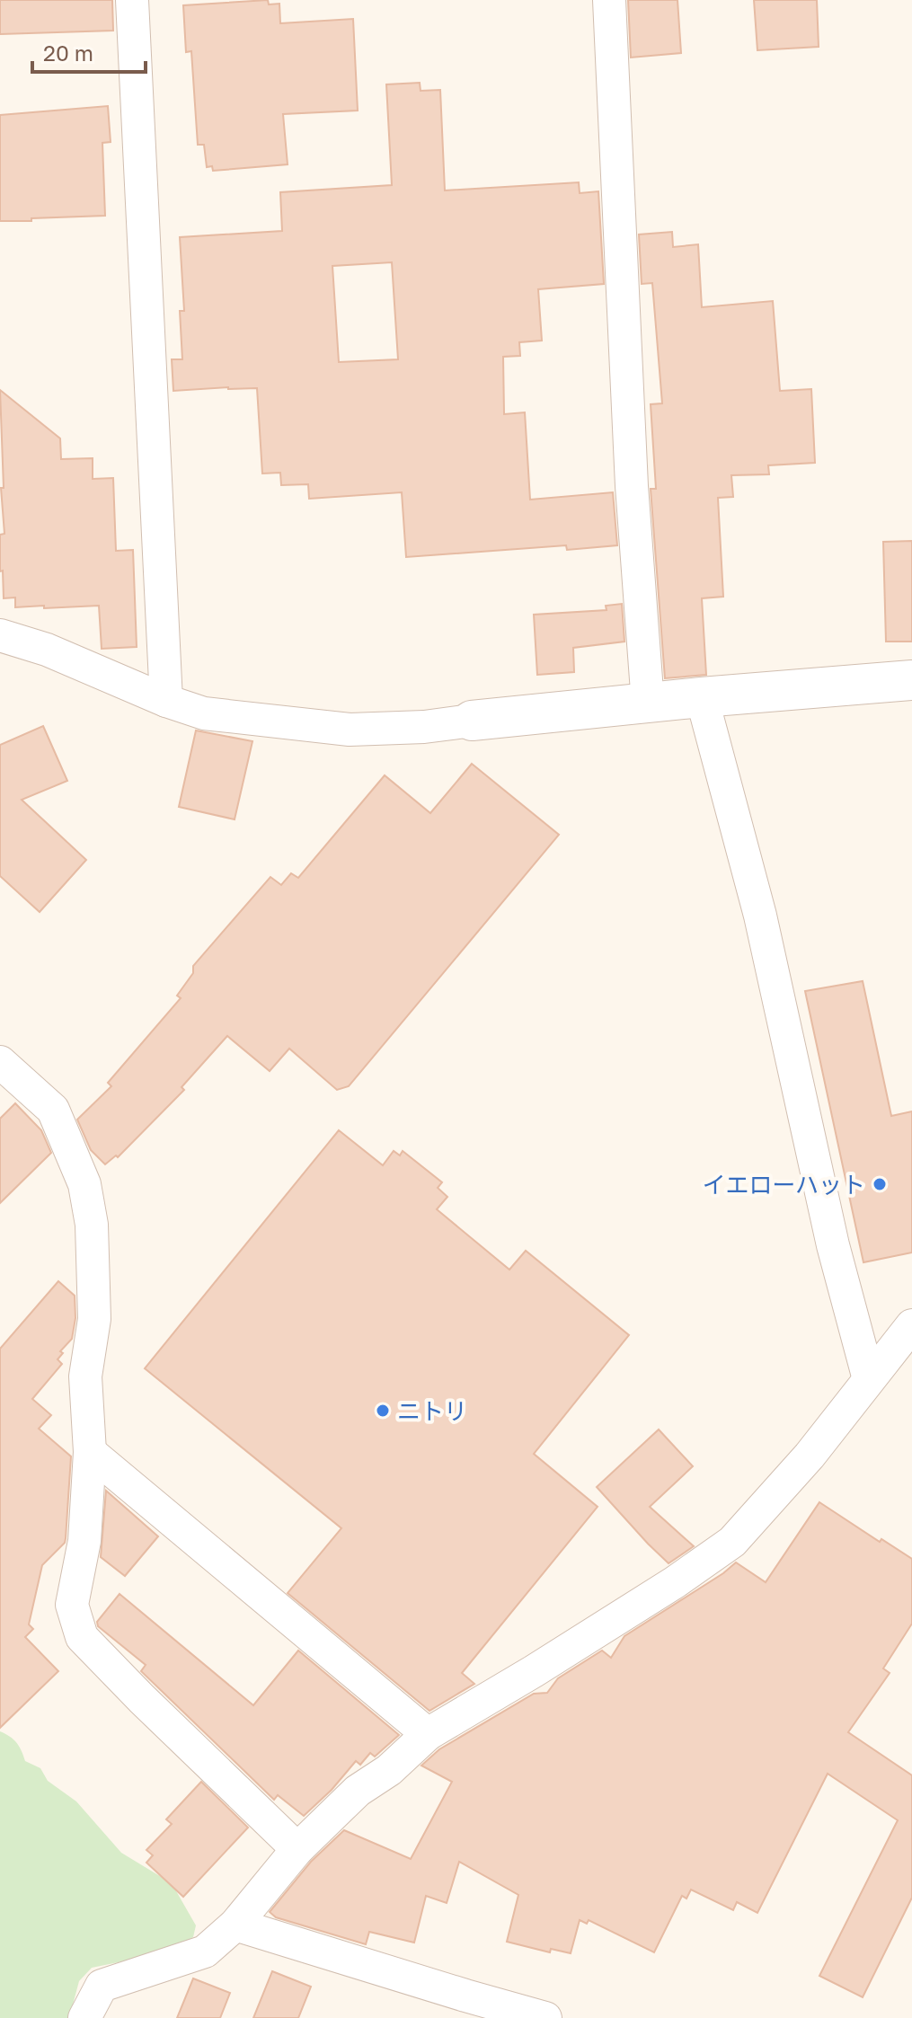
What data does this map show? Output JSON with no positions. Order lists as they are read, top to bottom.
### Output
{
  "places": ["イエローハット", "ニトリ"],
  "scale_bar": "20 m"
}
